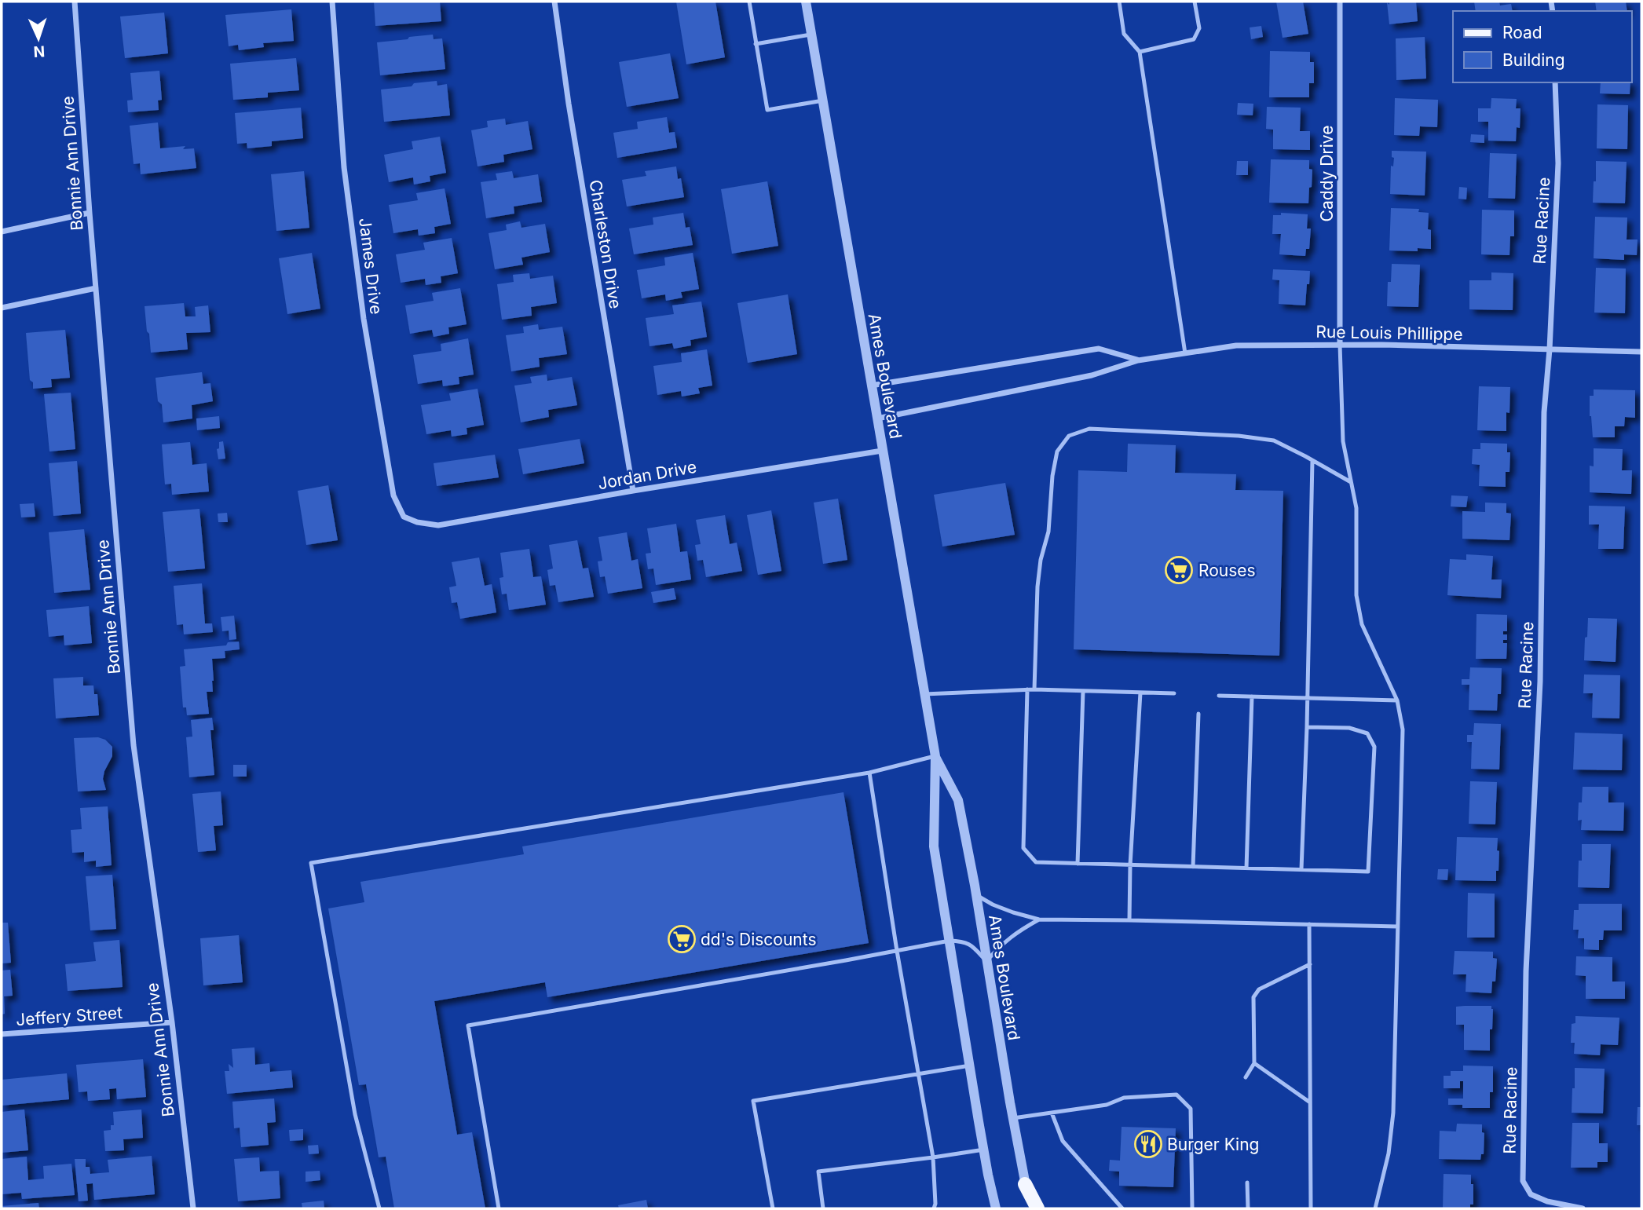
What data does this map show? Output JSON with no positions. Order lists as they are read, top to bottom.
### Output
{
  "streets": {
    "street": [
      "Bonnie Ann Drive",
      "Caddy Drive",
      "Rue Racine",
      "Charleston Drive",
      "James Drive",
      "Rue Louis Phillippe",
      "Ames Boulevard",
      "Jordan Drive",
      "Jeffery Street"
    ]
  },
  "crossings": [
    ["Bonnie Ann Drive", "Jeffery Street"],
    ["Caddy Drive", "Rue Louis Phillippe"],
    ["Rue Racine", "Rue Louis Phillippe"],
    ["Charleston Drive", "Jordan Drive"],
    ["James Drive", "Jordan Drive"],
    ["Rue Louis Phillippe", "Ames Boulevard"],
    ["Ames Boulevard", "Jordan Drive"]
  ],
  "places": {
    "supermarket": ["Rouses", "dd's Discounts"],
    "restaurant": ["Burger King"]
  },
  "legend": ["Road", "Building"],
  "north": "bottom"
}
